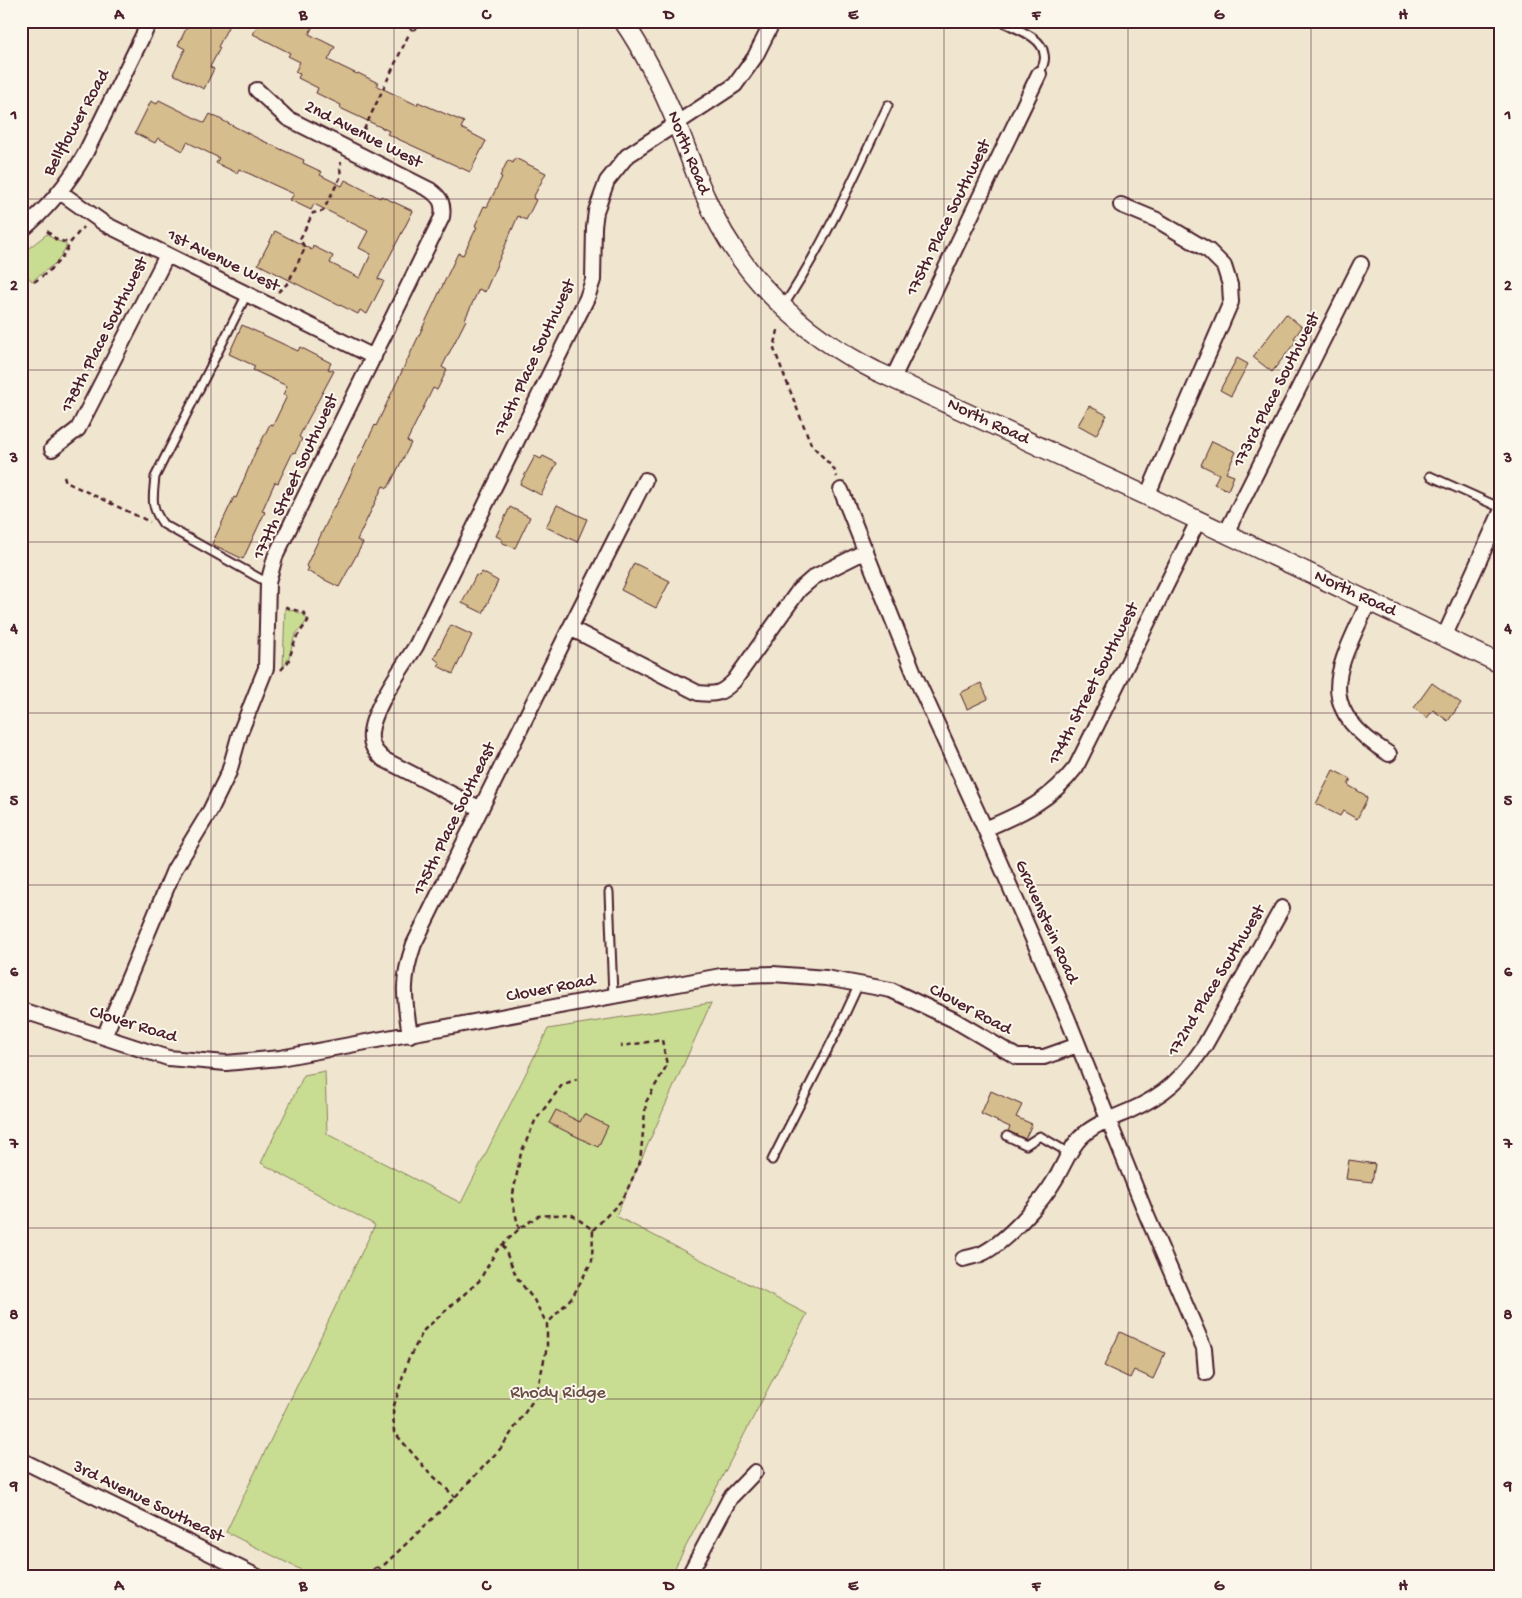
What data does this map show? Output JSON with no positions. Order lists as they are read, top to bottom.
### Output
{
  "streets": {
    "street": [
      "Bellflower Road",
      "2nd Avenue West",
      "North Road",
      "175th Place Southwest",
      "1st Avenue West",
      "178th Place Southwest",
      "176th Place Southwest",
      "173rd Place Southwest",
      "177th Street Southwest",
      "174th Street Southwest",
      "175th Place Southeast",
      "Gravenstein Road",
      "172nd Place Southwest",
      "Clover Road",
      "3rd Avenue Southeast"
    ]
  },
  "crossings": [
    ["Bellflower Road", "1st Avenue West"],
    ["2nd Avenue West", "177th Street Southwest"],
    ["North Road", "175th Place Southwest"],
    ["North Road", "176th Place Southwest"],
    ["North Road", "173rd Place Southwest"],
    ["North Road", "174th Street Southwest"],
    ["1st Avenue West", "178th Place Southwest"],
    ["1st Avenue West", "177th Street Southwest"],
    ["176th Place Southwest", "175th Place Southeast"],
    ["177th Street Southwest", "Clover Road"],
    ["174th Street Southwest", "Gravenstein Road"],
    ["175th Place Southeast", "Clover Road"],
    ["Gravenstein Road", "172nd Place Southwest"],
    ["Gravenstein Road", "Clover Road"]
  ],
  "parks": ["Rhody Ridge"],
  "grid": {
    "columns": [
      "A",
      "B",
      "C",
      "D",
      "E",
      "F",
      "G",
      "H"
    ],
    "rows": [
      "1",
      "2",
      "3",
      "4",
      "5",
      "6",
      "7",
      "8",
      "9"
    ]
  }
}
